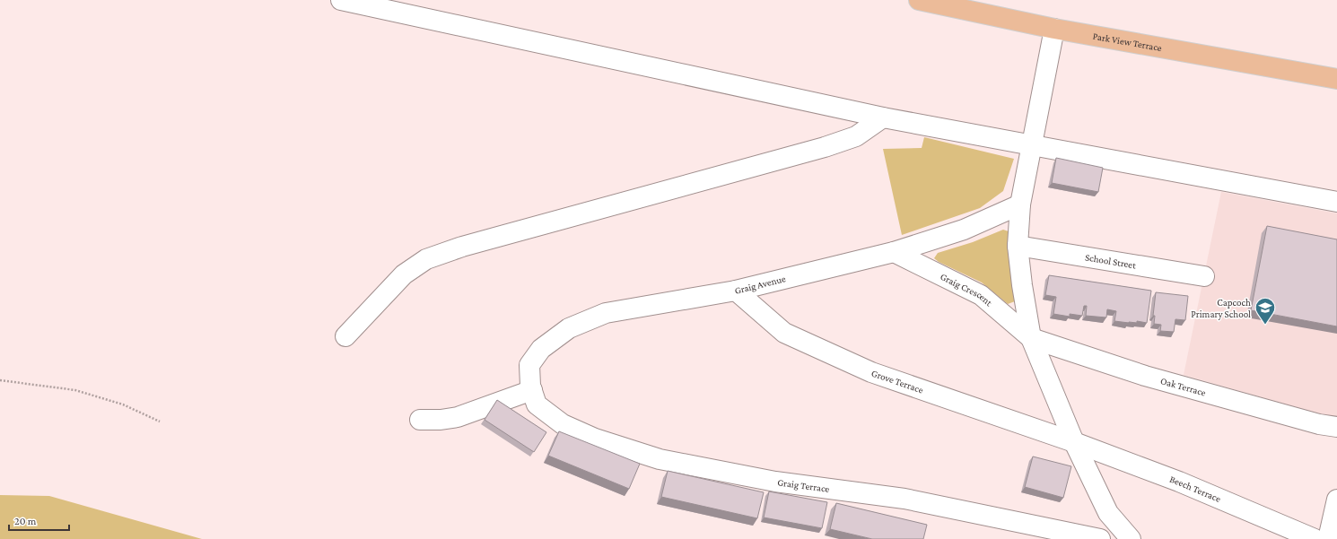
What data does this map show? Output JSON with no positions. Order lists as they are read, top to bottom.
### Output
{
  "streets": {
    "main road": ["Park View Terrace"],
    "street": [
      "School Street",
      "Graig Avenue",
      "Graig Crescent",
      "Grove Terrace",
      "Oak Terrace",
      "Graig Terrace",
      "Beech Terrace"
    ]
  },
  "crossings": [
    ["Graig Avenue", "Graig Crescent"],
    ["Graig Avenue", "Grove Terrace"],
    ["Graig Avenue", "Graig Terrace"],
    ["Graig Crescent", "Oak Terrace"],
    ["Grove Terrace", "Beech Terrace"]
  ],
  "places": {
    "school or university": ["Capcoch Primary School"]
  },
  "scale_bar": "20 m"
}
